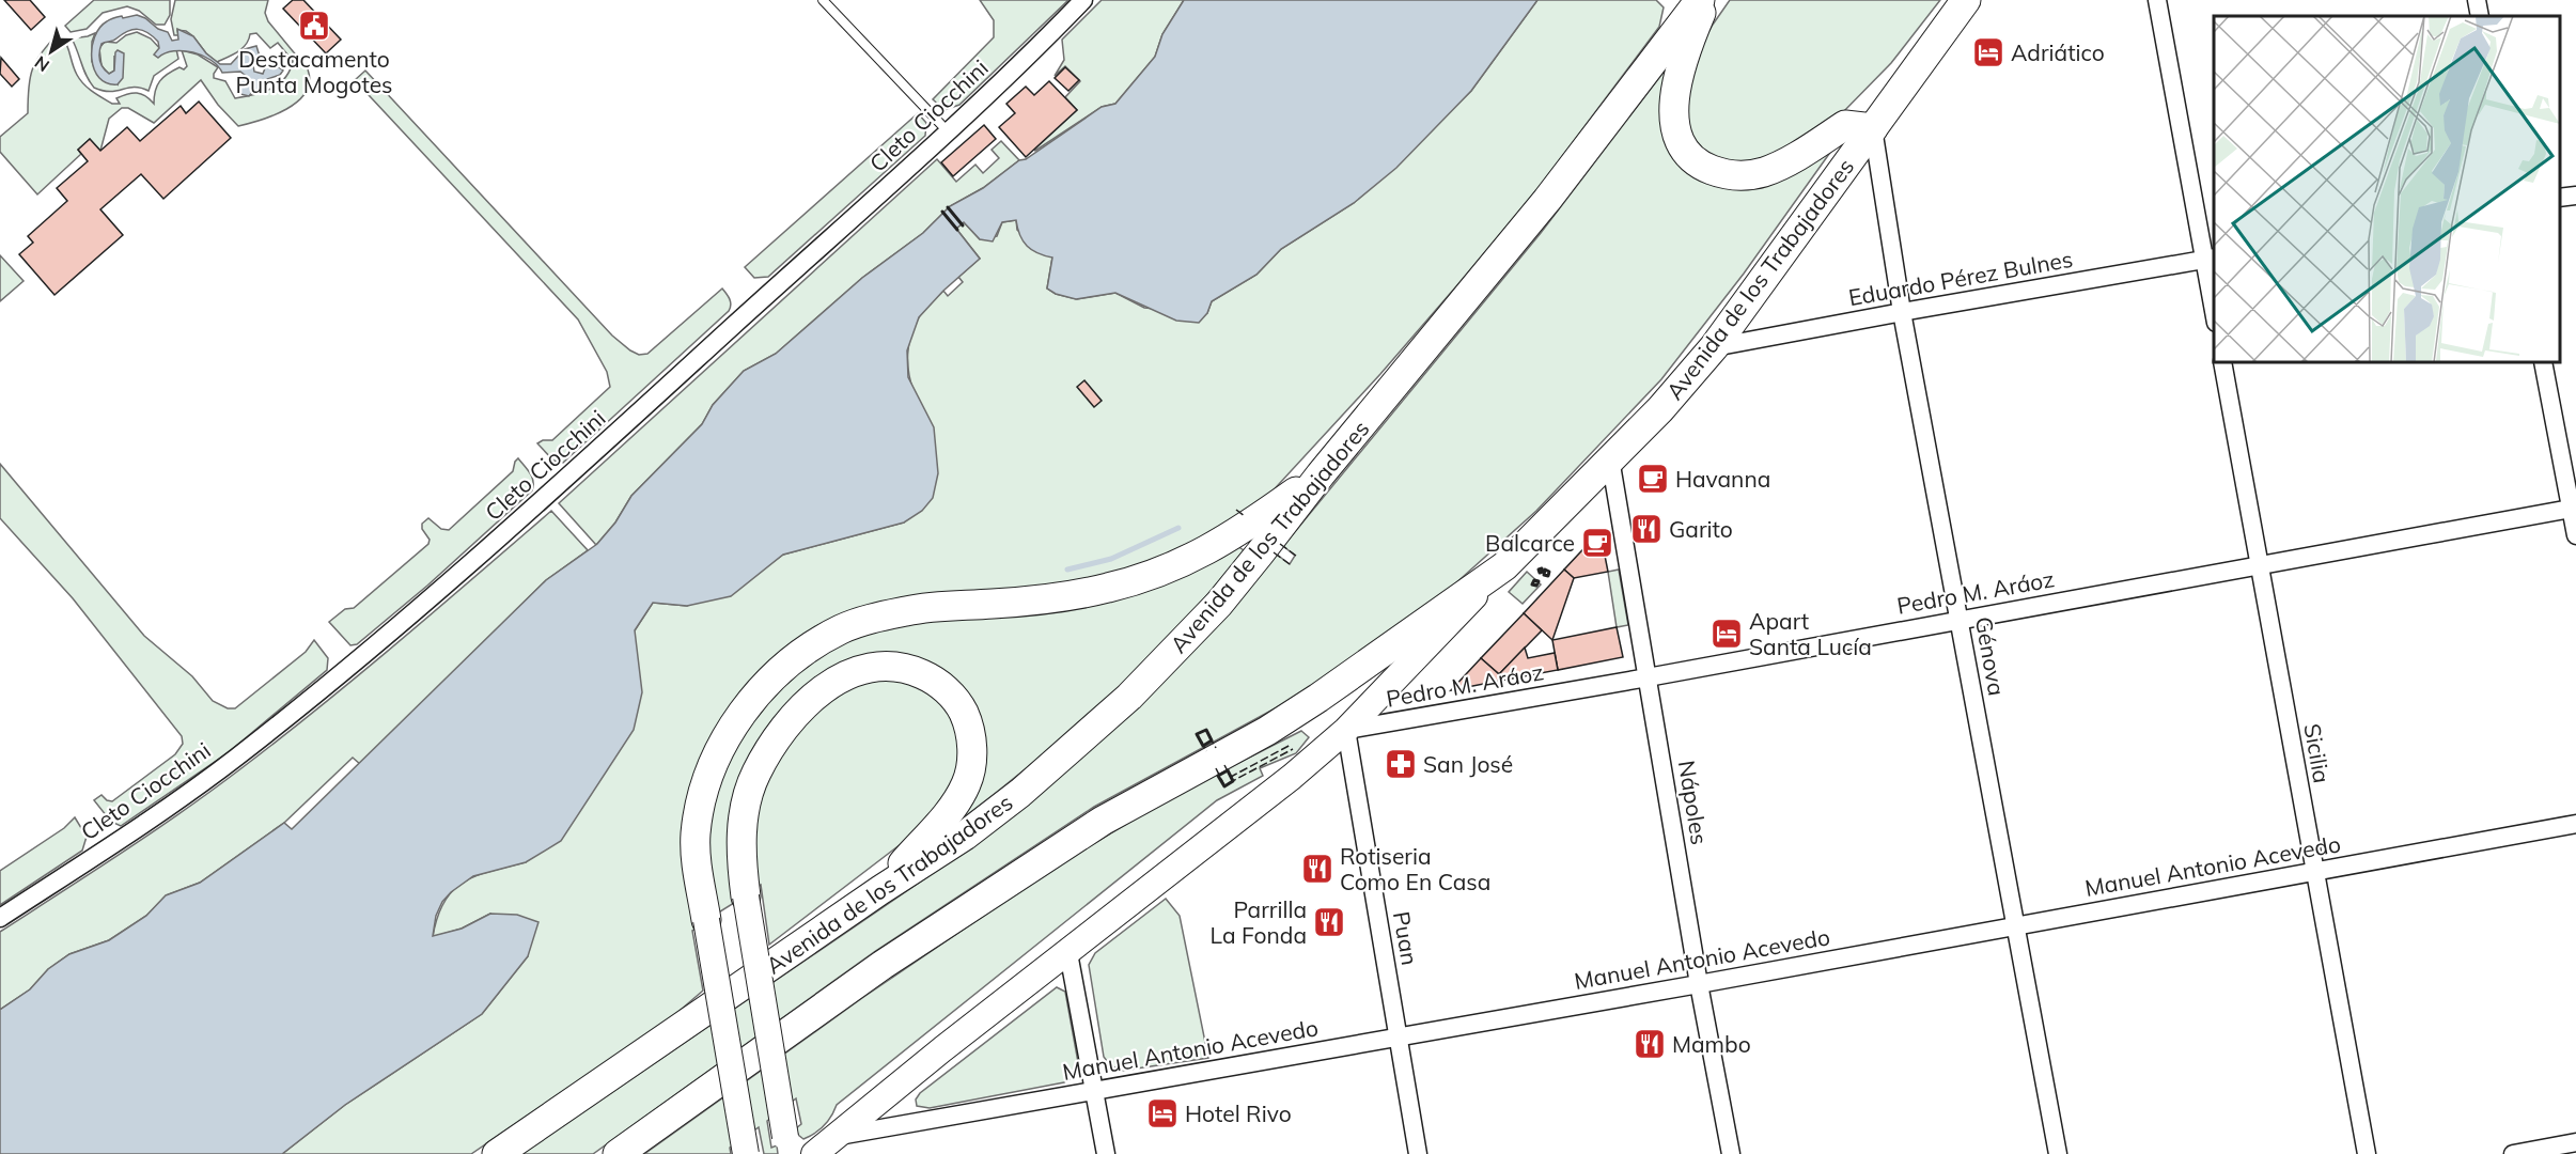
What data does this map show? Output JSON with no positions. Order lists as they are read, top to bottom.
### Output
{
  "streets": {
    "main road": ["Avenida de los Trabajadores"],
    "street": [
      "Cleto Ciocchini",
      "Eduardo Pérez Bulnes",
      "Pedro M. Aráoz",
      "Génova",
      "Sicilia",
      "Nápoles",
      "Manuel Antonio Acevedo",
      "Puan"
    ]
  },
  "crossings": [
    ["Eduardo Pérez Bulnes", "Avenida de los Trabajadores"],
    ["Eduardo Pérez Bulnes", "Génova"],
    ["Avenida de los Trabajadores", "Pedro M. Aráoz"],
    ["Avenida de los Trabajadores", "Génova"],
    ["Avenida de los Trabajadores", "Nápoles"],
    ["Avenida de los Trabajadores", "Manuel Antonio Acevedo"],
    ["Avenida de los Trabajadores", "Puan"],
    ["Pedro M. Aráoz", "Génova"],
    ["Pedro M. Aráoz", "Sicilia"],
    ["Pedro M. Aráoz", "Nápoles"],
    ["Pedro M. Aráoz", "Puan"],
    ["Génova", "Manuel Antonio Acevedo"],
    ["Sicilia", "Manuel Antonio Acevedo"],
    ["Nápoles", "Manuel Antonio Acevedo"],
    ["Manuel Antonio Acevedo", "Puan"]
  ],
  "places": {
    "public building": ["Destacamento Punta Mogotes"],
    "hotel": ["Adriático", "Apart Santa Lucía", "Hotel Rivo"],
    "cafe": ["Havanna", "Balcarce"],
    "restaurant": [
      "Garito",
      "Rotiseria Como En Casa",
      "Parrilla La Fonda",
      "Mambo"
    ],
    "pharmacy": ["San José"]
  },
  "north": "bottom left"
}
